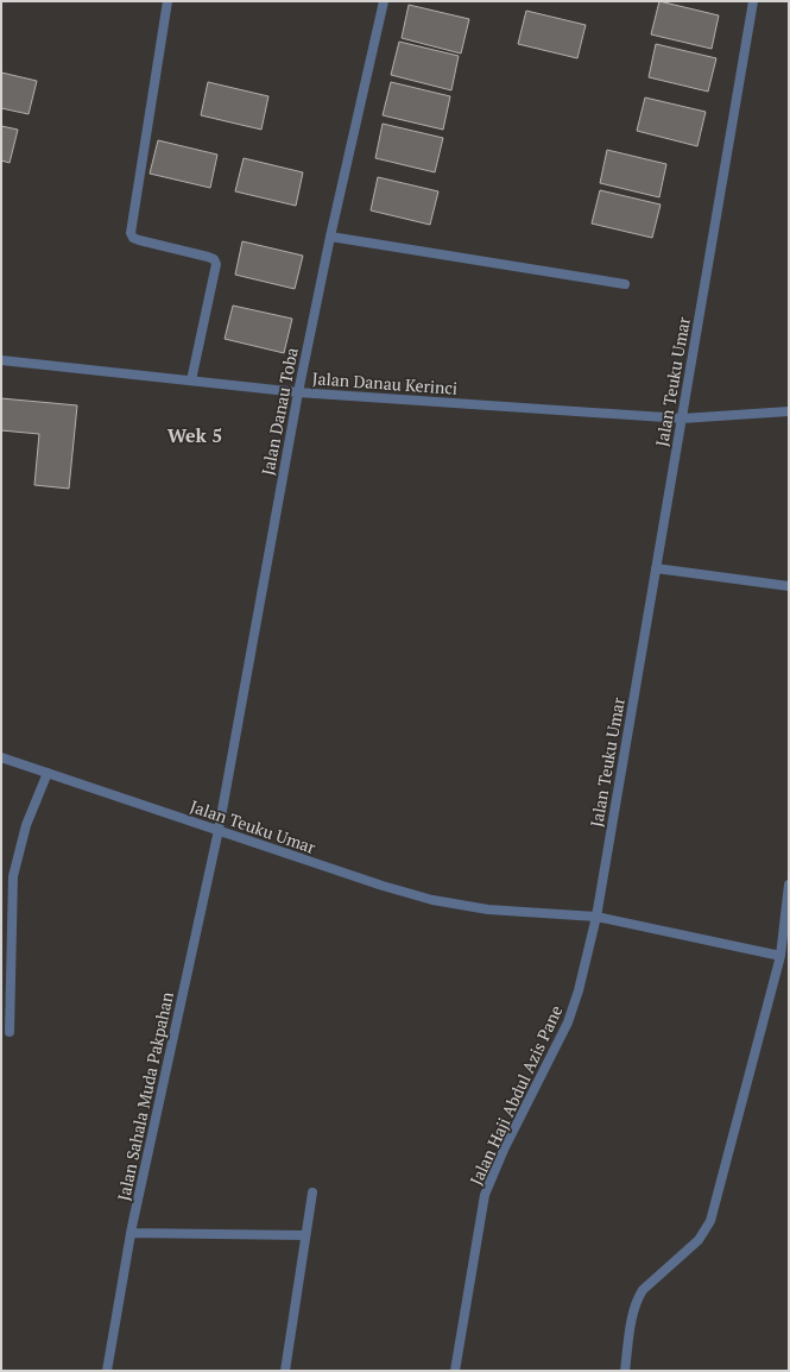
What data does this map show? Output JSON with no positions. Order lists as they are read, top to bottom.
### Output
{
  "streets": {
    "street": [
      "Jalan Teuku Umar",
      "Jalan Danau Kerinci",
      "Jalan Danau Toba",
      "Jalan Haji Abdul Azis Pane",
      "Jalan Sahala Muda Pakpahan"
    ]
  },
  "crossings": [
    ["Jalan Teuku Umar", "Jalan Danau Kerinci"],
    ["Jalan Teuku Umar", "Jalan Danau Toba"],
    ["Jalan Teuku Umar", "Jalan Haji Abdul Azis Pane"],
    ["Jalan Teuku Umar", "Jalan Sahala Muda Pakpahan"],
    ["Jalan Danau Kerinci", "Jalan Danau Toba"],
    ["Jalan Danau Toba", "Jalan Sahala Muda Pakpahan"]
  ],
  "districts": ["Wek 5"]
}
